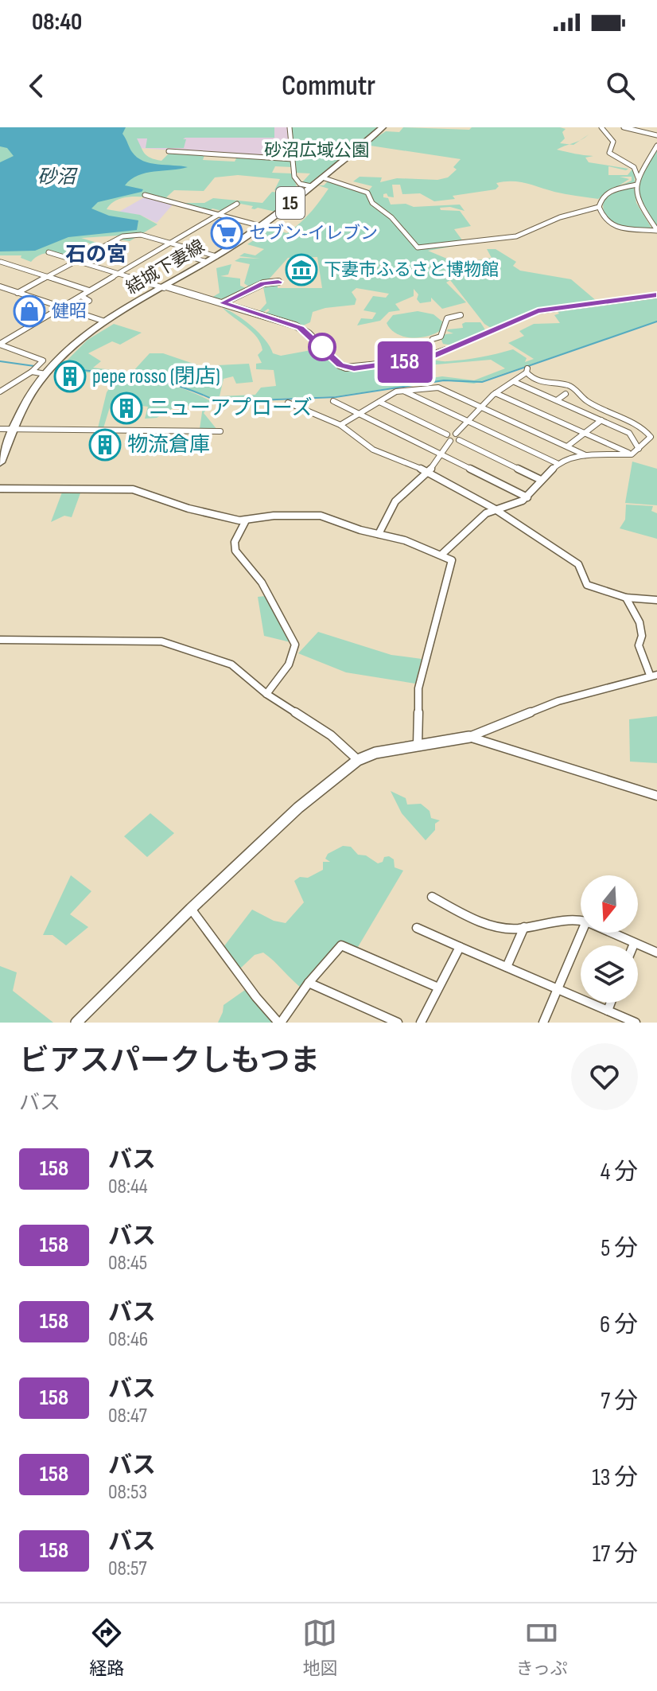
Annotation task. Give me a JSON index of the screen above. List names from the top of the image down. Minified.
{"streets":{"main road":["15","結城下妻線"]},"districts":["石の宮"],"water":["砂沼"],"parks":["砂沼広域公園"],"places":{"supermarket":["セブン-イレブン"],"museum":["下妻市ふるさと博物館"],"shop":["健昭"],"building":["pepe rosso (閉店)","ニューアプローズ","物流倉庫"]},"lines":["bus line 158"],"north":"bottom","page":{"status":"08:40","header":"Commutr","on_map":"158","heading":["ビアスパークしもつま","バス"],"list":[{"mark":"158","name":"バス","note":"08:44","value":"4 分"},{"mark":"158","name":"バス","note":"08:45","value":"5 分"},{"mark":"158","name":"バス","note":"08:46","value":"6 分"},{"mark":"158","name":"バス","note":"08:47","value":"7 分"},{"mark":"158","name":"バス","note":"08:53","value":"13 分"},{"mark":"158","name":"バス","note":"08:57","value":"17 分"}],"tabs":["経路","地図","きっぷ"]}}
